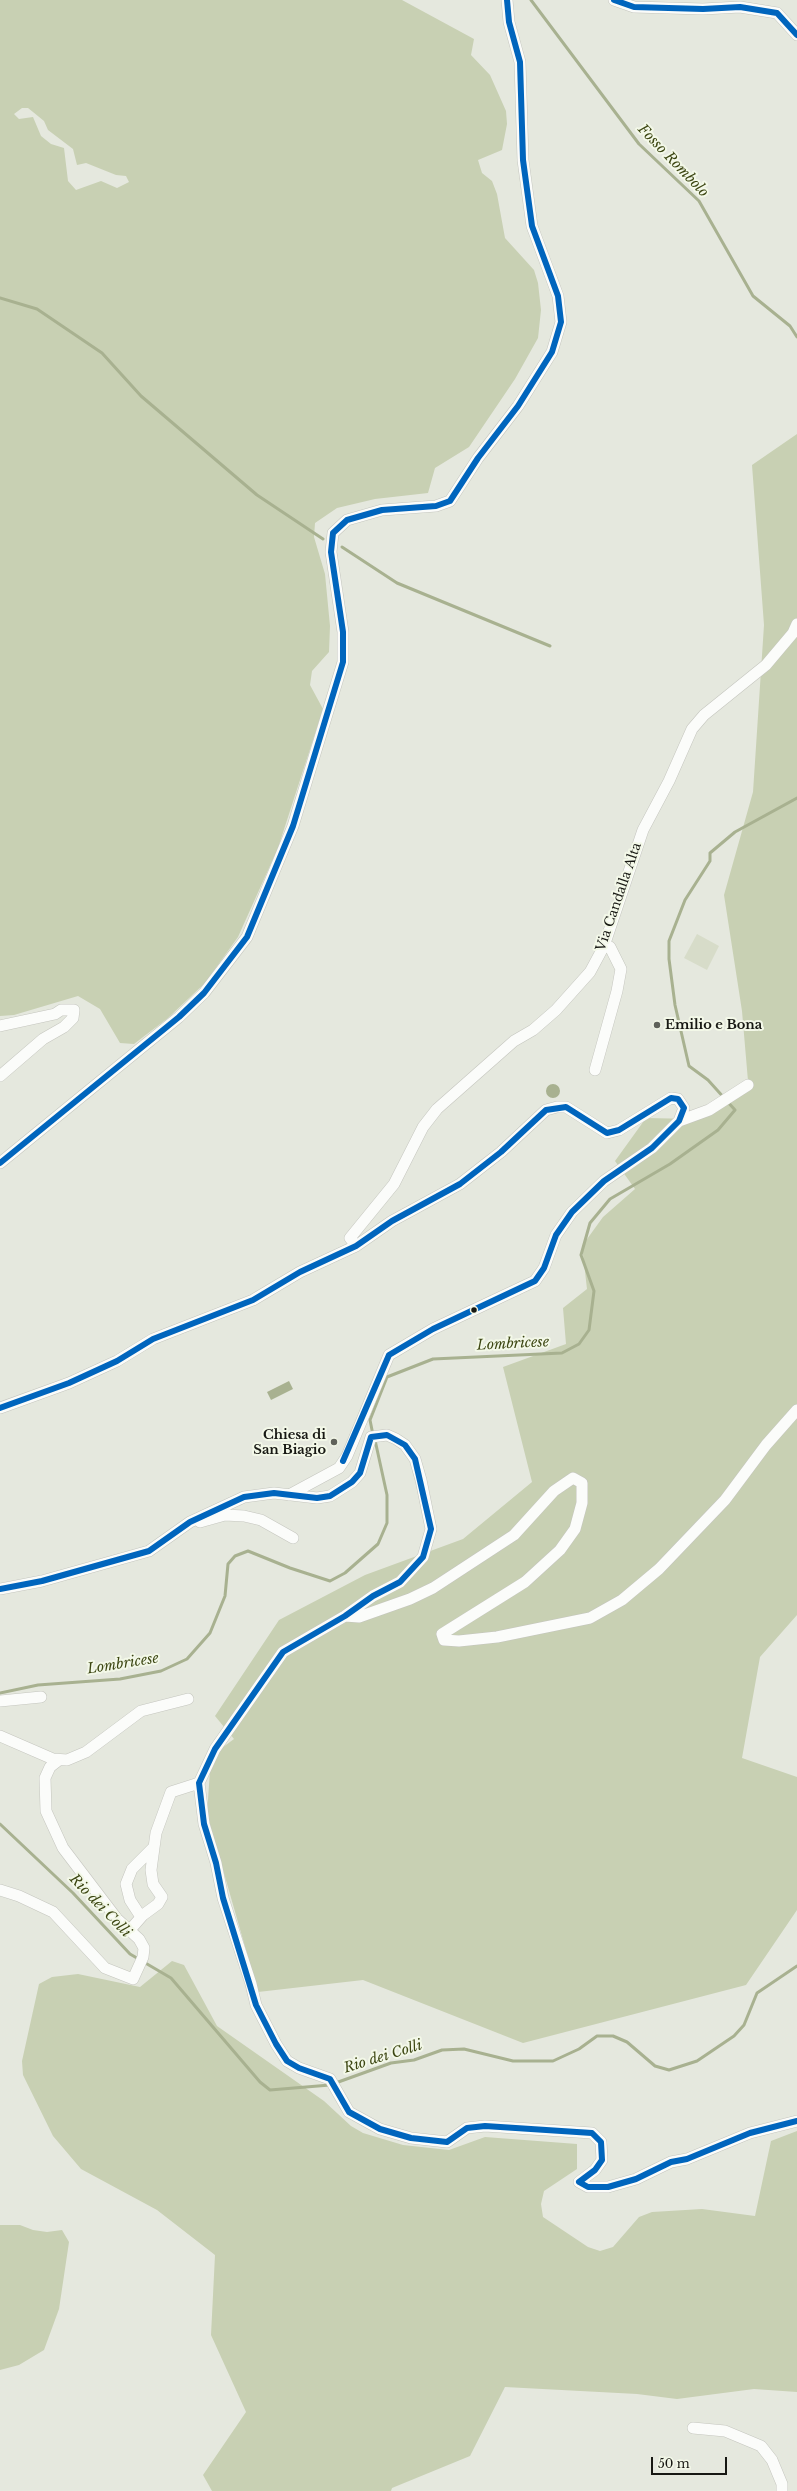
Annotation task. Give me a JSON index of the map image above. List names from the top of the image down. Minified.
{"streets":{"street":["Via Candalla Alta"]},"water":["Fosso Rombolo","Lombricese","Rio dei Colli"],"places":["Emilio e Bona","Chiesa di San Biagio"],"scale_bar":"50 m"}
